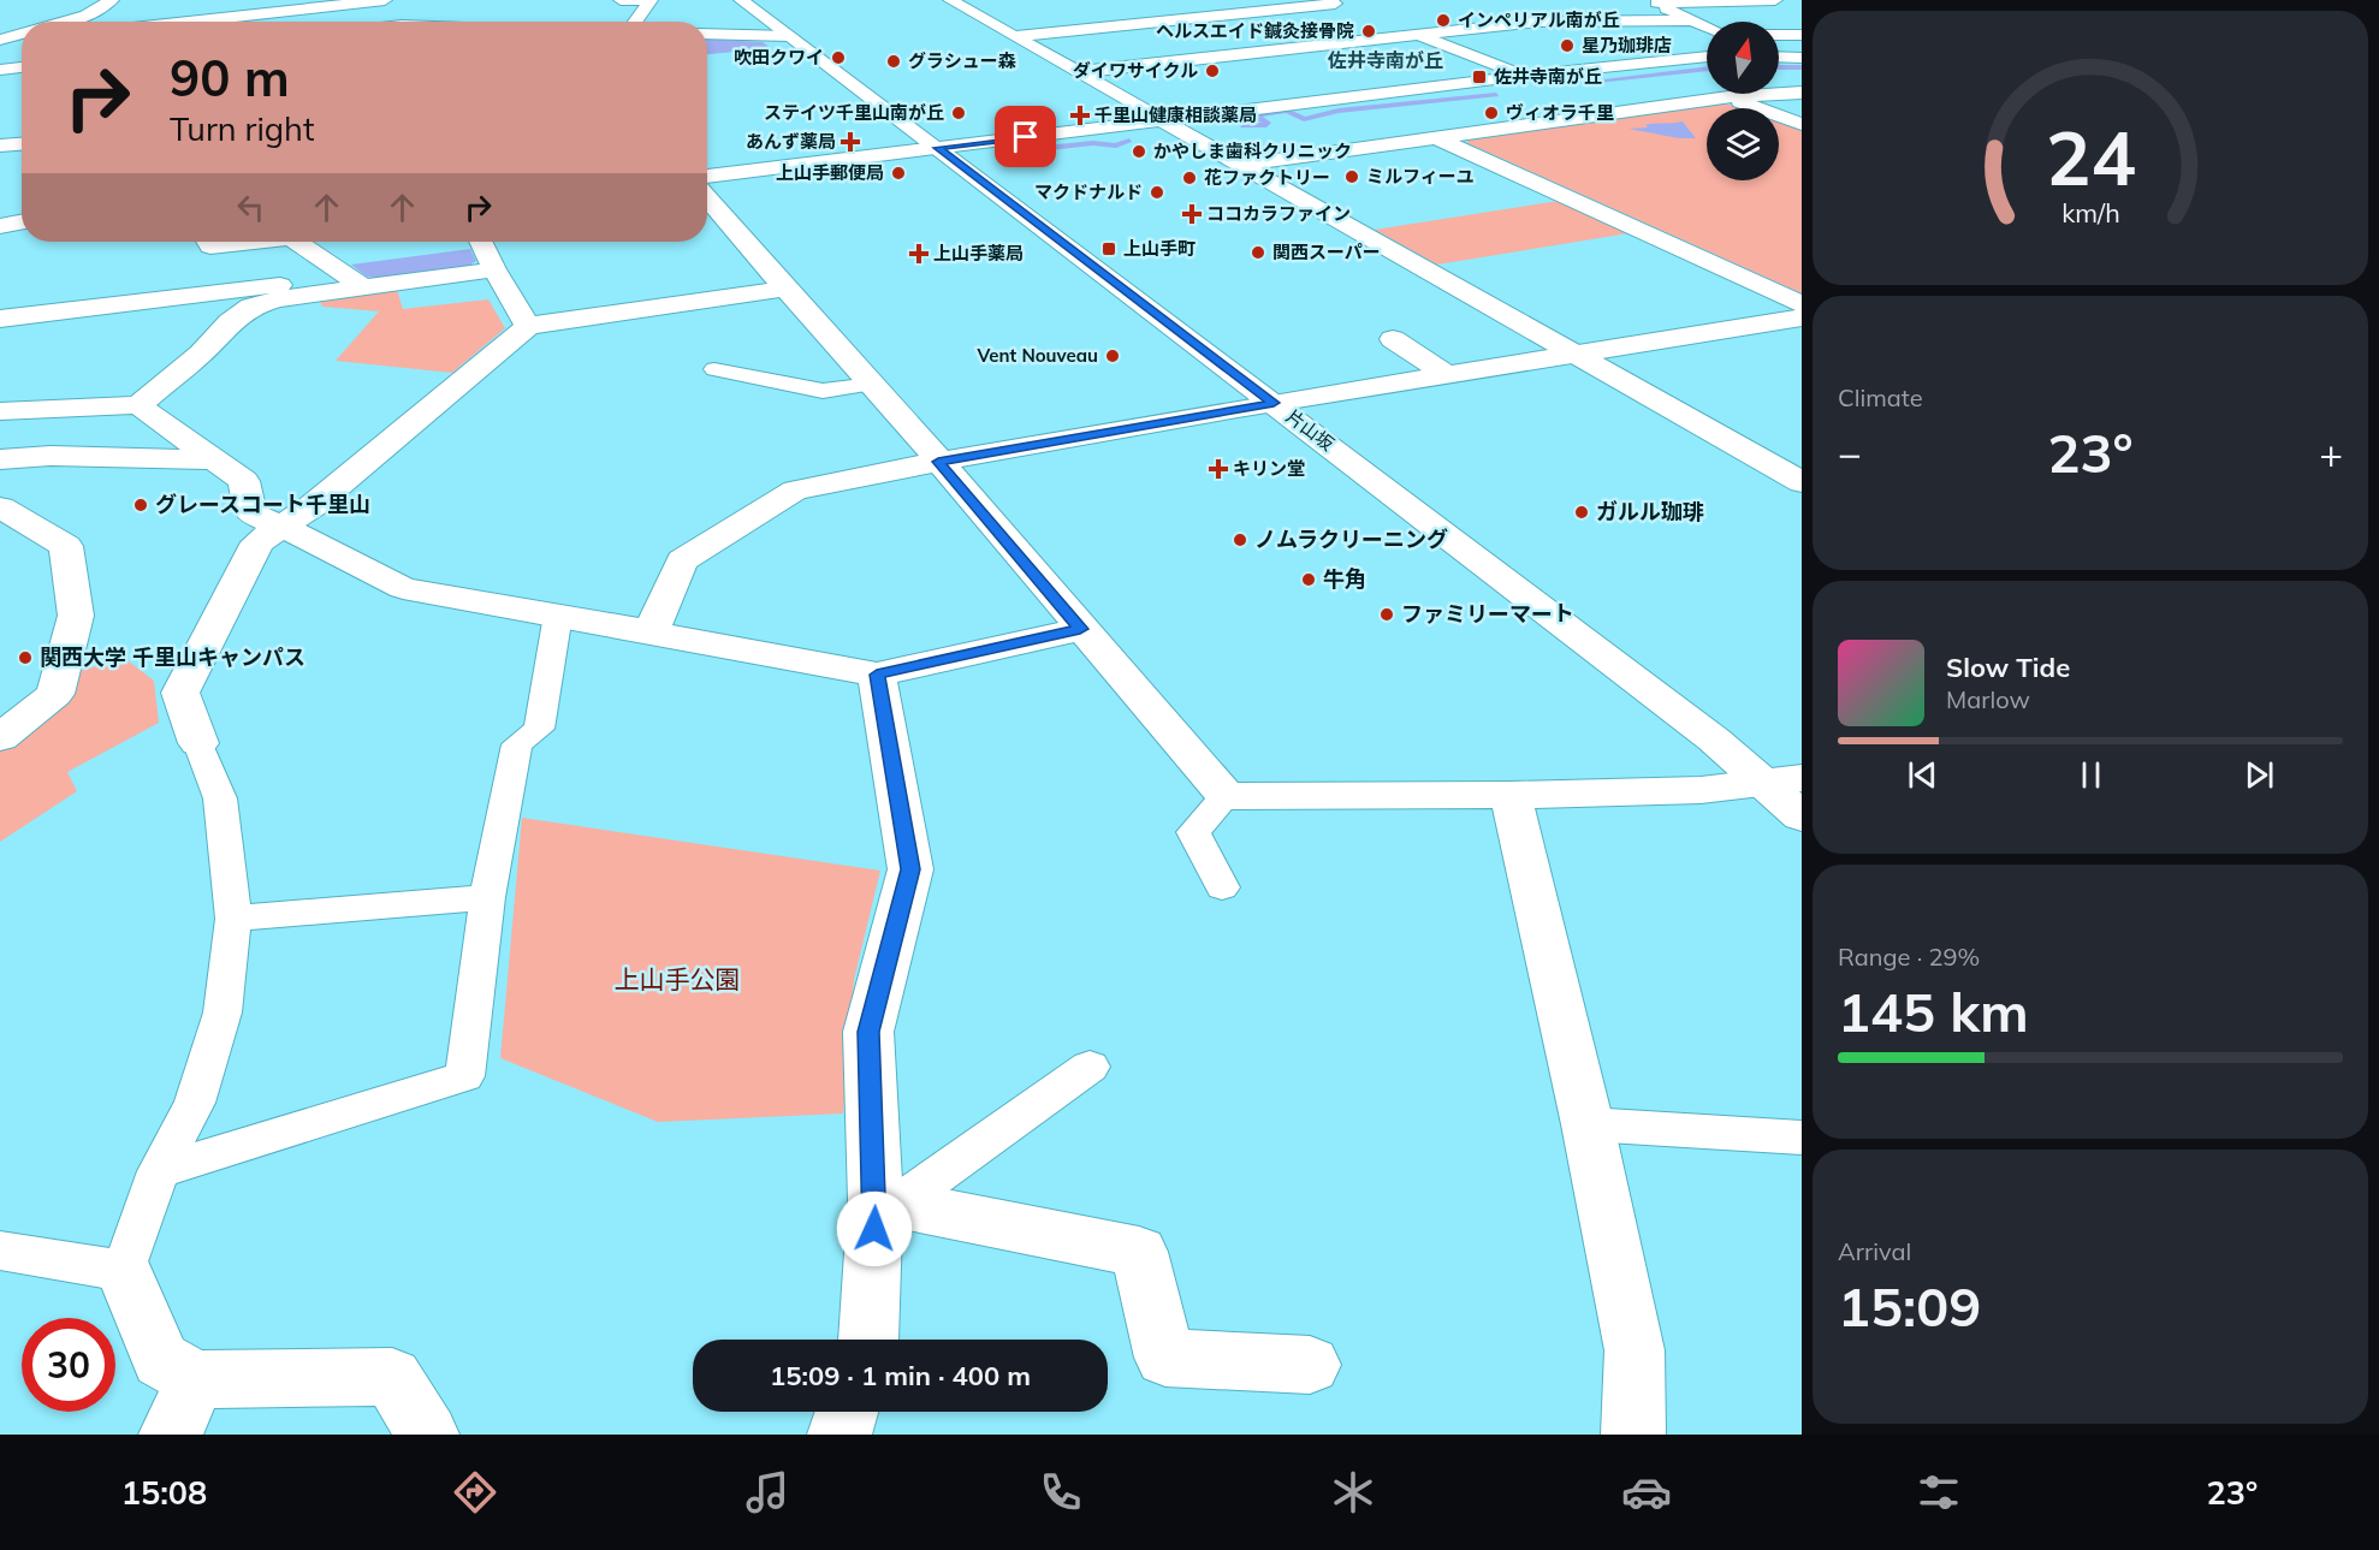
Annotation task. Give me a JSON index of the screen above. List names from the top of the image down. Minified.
{"streets":{"street":["片山坂"]},"districts":["佐井寺南が丘"],"parks":["上山手公園"],"places":{"other":["インペリアル南が丘","ヘルスエイド鍼灸接骨院","星乃珈琲店","吹田クワイ","グラシュー森","ダイワサイクル","ステイツ千里山南が丘","ヴィオラ千里","かやしま歯科クリニック","上山手郵便局","ミルフィーユ","花ファクトリー","マクドナルド","関西スーパー","Vent Nouveau","グレースコート千里山","ガルル珈琲","ノムラクリーニング","牛角","ファミリーマート","関西大学 千里山キャンパス"],"transit":["佐井寺南が丘","上山手町"],"health":["千里山健康相談薬局","あんず薬局","ココカラファイン","上山手薬局","キリン堂"]},"north":"top","page":{"turn":["90 m","Turn right"],"tile":["Climate",["Range · 29%","145 km"],["Arrival","15:09"]],"heat":["−","23°","+"],"song":["Slow Tide","Marlow"],"limit":"30","trip":"15:09 · 1 min · 400 m","tabs":["15:08","23°"],"gauge":["24","km/h"]}}
